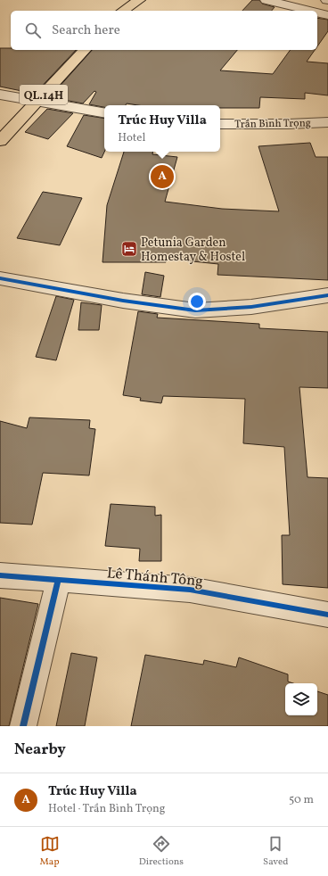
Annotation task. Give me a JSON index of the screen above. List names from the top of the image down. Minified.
{"streets":{"main road":["QL.14H"],"street":["Trần Bình Trọng","Lê Thánh Tông"]},"places":{"hotel":["Petunia Garden Homestay & Hostel"]},"page":{"search":"Search here","popup":["Trúc Huy Villa","Hotel"],"pins":"A","heading":"Nearby","list":[{"mark":"A","name":"Trúc Huy Villa","note":"Hotel · Trần Bình Trọng","value":"50 m"}],"nav":["Map","Directions","Saved"]}}
